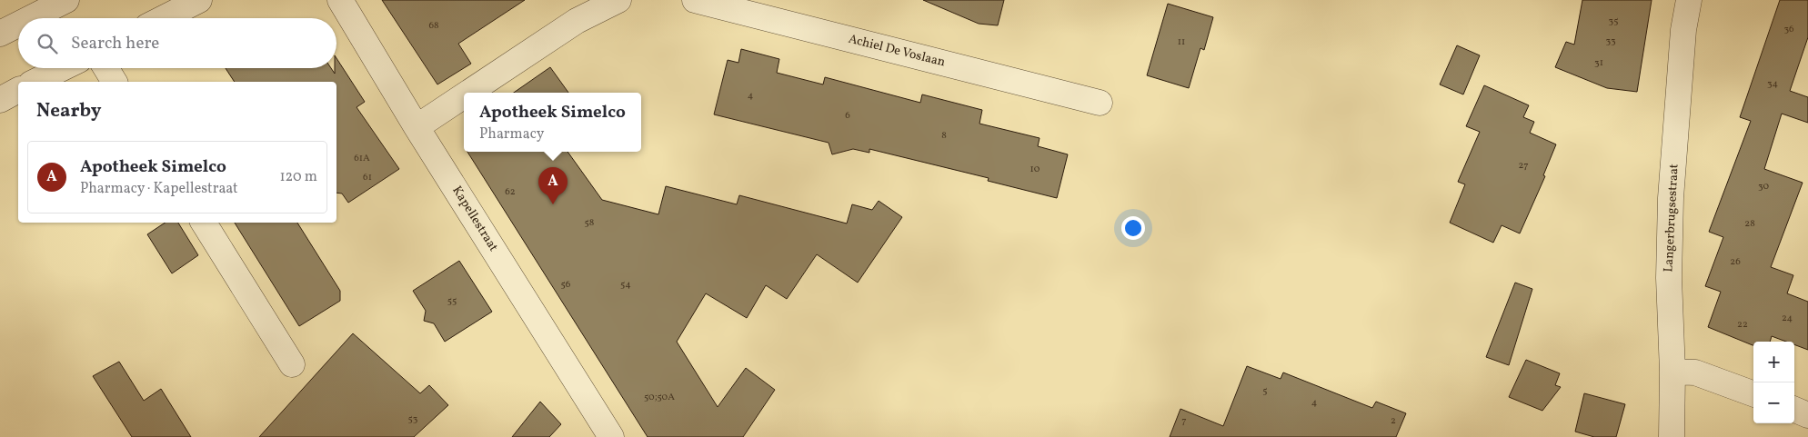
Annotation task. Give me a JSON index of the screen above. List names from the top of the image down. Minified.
{"streets":{"street":["Achiel De Voslaan","Langerbrugsestraat","Kapellestraat"]},"house_numbers":["35","68","36","33","11","31","34","4","6","8","61A","27","10","61","30","62","58","28","26","56","54","55","24","22","5","50;50A","4","53","7","2"],"page":{"search":"Search here","heading":"Nearby","popup":["Apotheek Simelco","Pharmacy"],"list":[{"mark":"A","name":"Apotheek Simelco","note":"Pharmacy · Kapellestraat","value":"120 m"}],"pins":"A","map_buttons":["+","−"]}}
